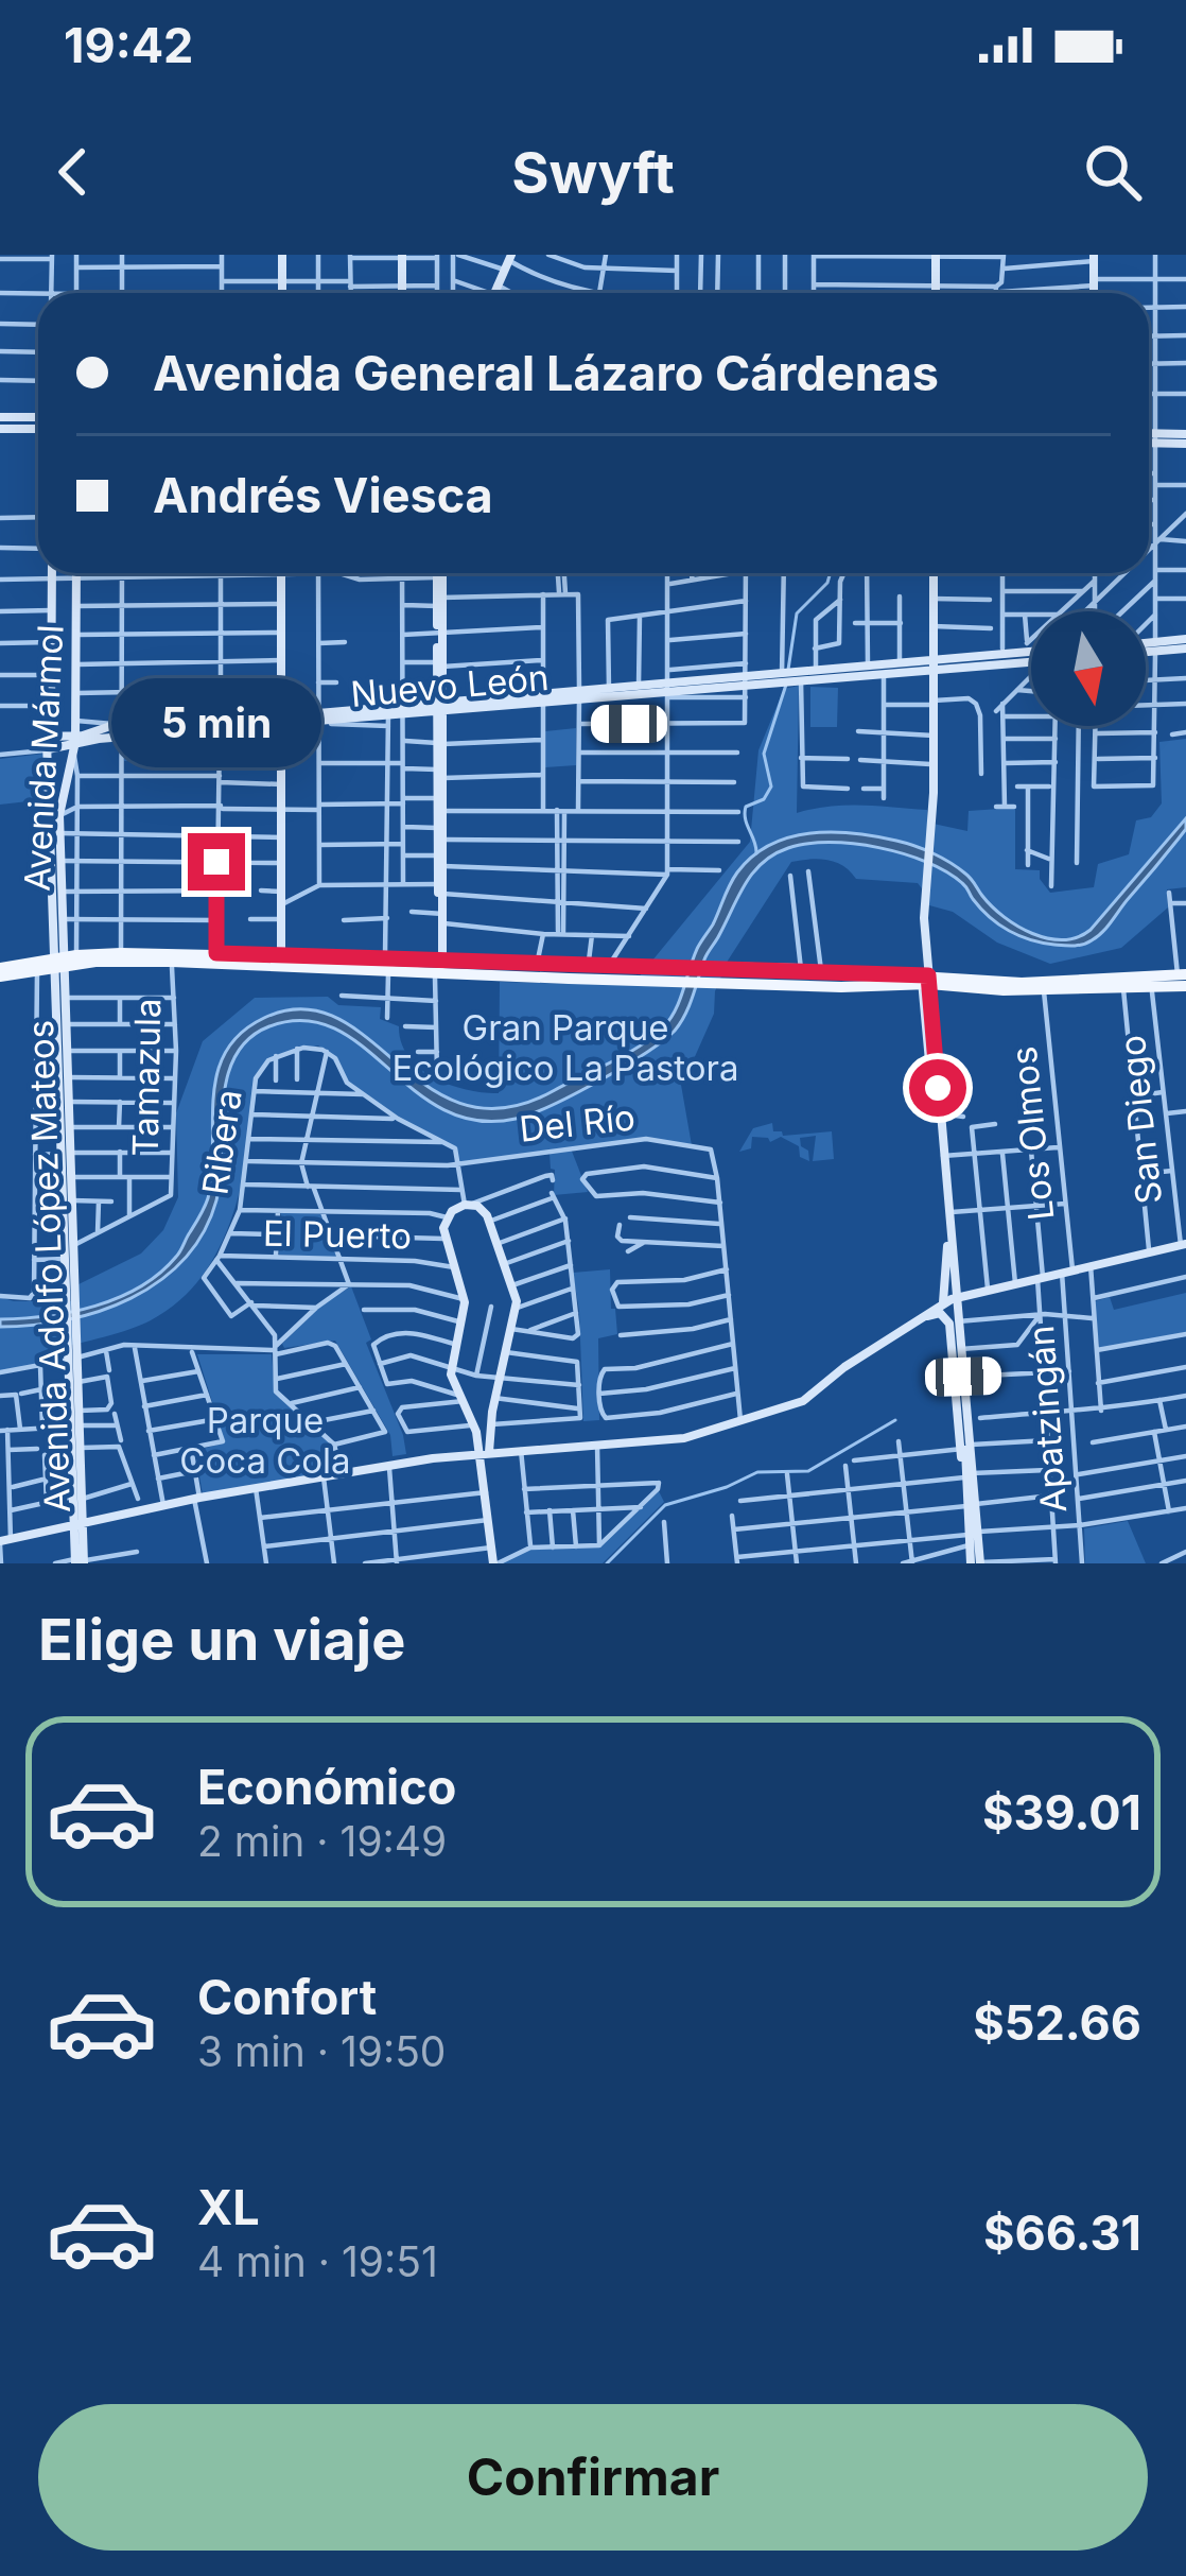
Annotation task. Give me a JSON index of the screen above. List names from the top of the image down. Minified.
{"streets":{"street":["Nuevo León","Avenida Mármol","Tamazula","San Diego","Del Río","Los Olmos","Ribera","El Puerto","Avenida Adolfo López Mateos","Apatzingán"]},"crossings":[["Nuevo León","Avenida Mármol"],["Nuevo León","Avenida Adolfo López Mateos"],["Avenida Mármol","Avenida Adolfo López Mateos"],["Del Río","Ribera"],["Los Olmos","Apatzingán"],["Ribera","El Puerto"]],"parks":["Gran Parque Ecológico La Pastora","Parque Coca Cola"],"north":"bottom","page":{"status":"19:42","header":"Swyft","banner":["Avenida General Lázaro Cárdenas","Andrés Viesca"],"bubble":"5 min","heading":"Elige un viaje","list":[{"name":"Económico","note":"2 min · 19:49","value":"$39.01"},{"name":"Confort","note":"3 min · 19:50","value":"$52.66"},{"name":"XL","note":"4 min · 19:51","value":"$66.31"}],"buttons":"Confirmar"}}
